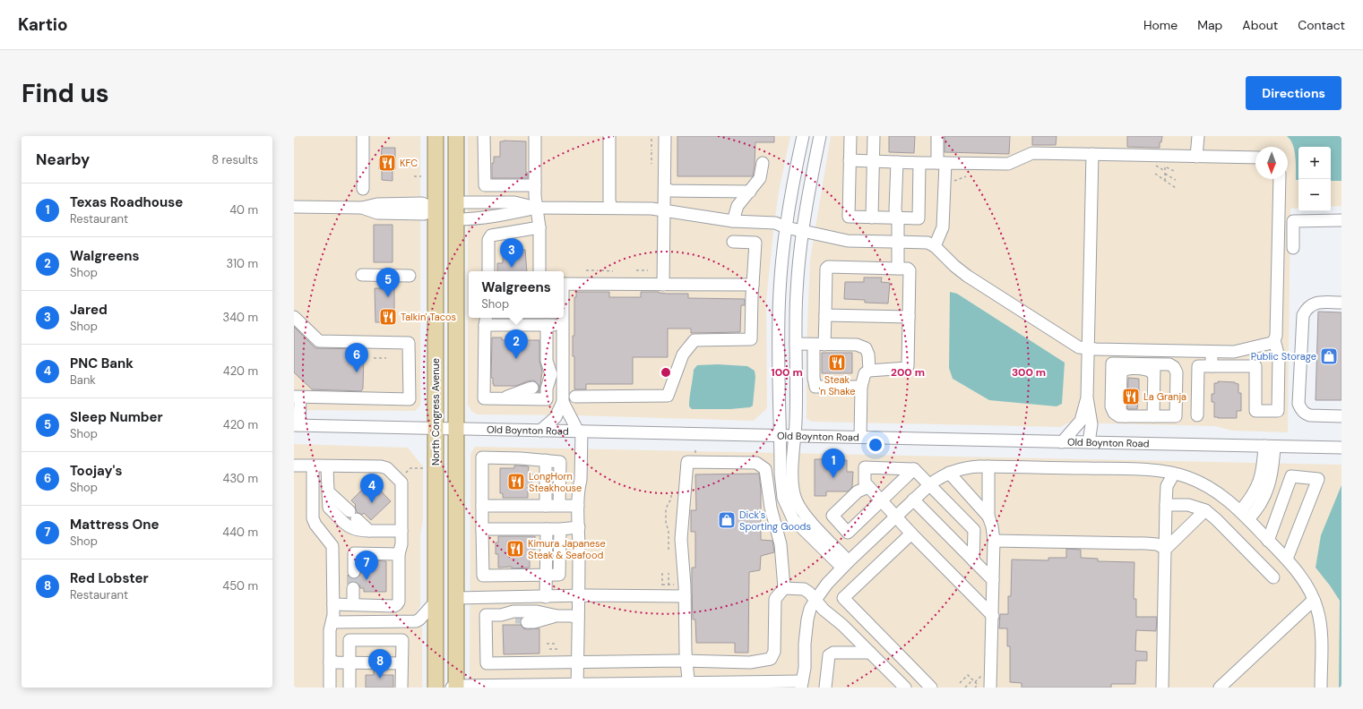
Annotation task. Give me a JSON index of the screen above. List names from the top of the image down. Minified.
{"streets":{"main road":["North Congress Avenue"],"street":["Old Boynton Road"]},"crossings":[["North Congress Avenue","Old Boynton Road"]],"places":{"restaurant":["KFC","Talkin' Tacos","Steak 'n Shake","La Granja","LongHorn Steakhouse","Kimura Japanese Steak & Seafood"],"shop":["Public Storage","Dick's Sporting Goods"]},"north":"bottom","page":{"header":"Kartio","nav":["Home","Map","About","Contact"],"buttons":"Directions","title":"Find us","heading":["Nearby","8 results"],"map_buttons":["+","−"],"list":[{"mark":"1","name":"Texas Roadhouse","note":"Restaurant","value":"40 m"},{"mark":"2","name":"Walgreens","note":"Shop","value":"310 m"},{"mark":"3","name":"Jared","note":"Shop","value":"340 m"},{"mark":"4","name":"PNC Bank","note":"Bank","value":"420 m"},{"mark":"5","name":"Sleep Number","note":"Shop","value":"420 m"},{"mark":"6","name":"Toojay's","note":"Shop","value":"430 m"},{"mark":"7","name":"Mattress One","note":"Shop","value":"440 m"},{"mark":"8","name":"Red Lobster","note":"Restaurant","value":"450 m"}],"pins":["3","5","2","6","1","4","7","8"],"popup":["Walgreens","Shop"]},"rings":["100 m","200 m","300 m"]}
